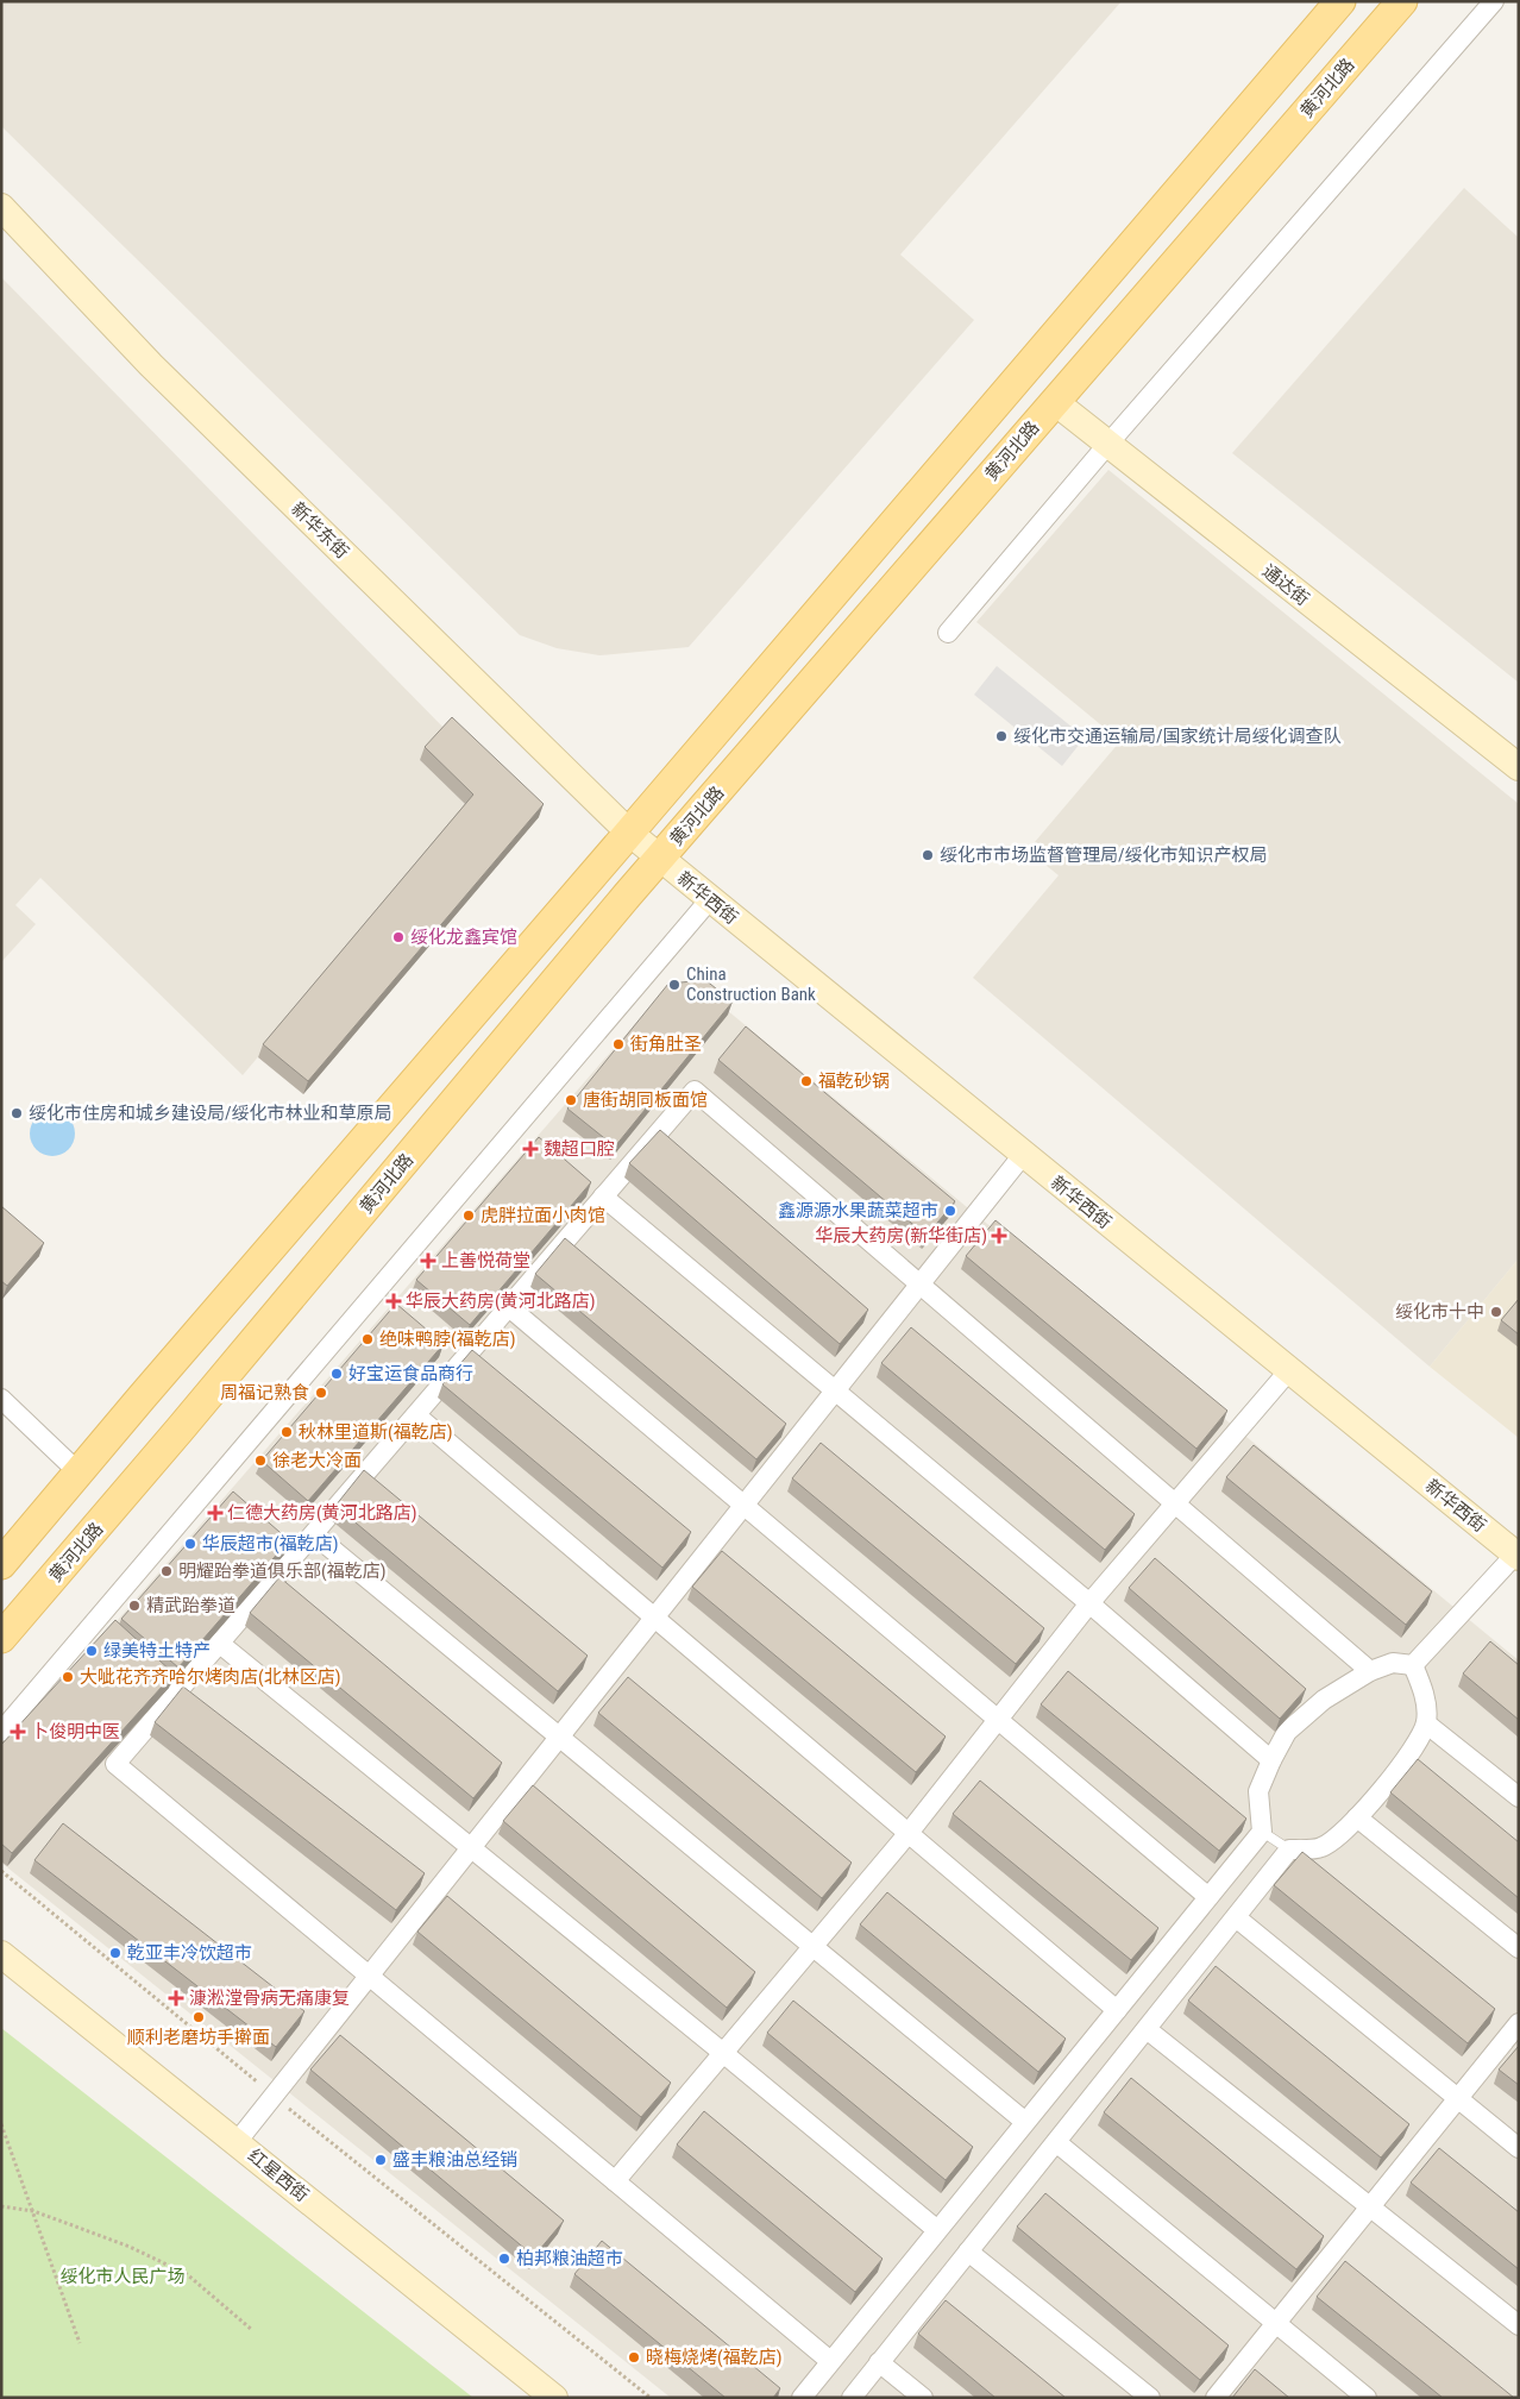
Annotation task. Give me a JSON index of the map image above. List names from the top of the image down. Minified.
{"streets":{"main road":["黄河北路","新华东街","通达街","新华西街","红星西街"]},"crossings":[["黄河北路","新华东街"],["黄河北路","通达街"],["黄河北路","新华西街"],["新华东街","新华西街"]],"parks":["绥化市人民广场"],"places":{"other":["绥化市交通运输局/国家统计局绥化调查队","绥化市市场监督管理局/绥化市知识产权局","绥化龙鑫宾馆","China Construction Bank","街角肚圣","福乾砂锅","唐街胡同板面馆","绥化市住房和城乡建设局/绥化市林业和草原局","鑫源源水果蔬菜超市","虎胖拉面小肉馆","绥化市十中","绝味鸭脖(福乾店)","好宝运食品商行","周福记熟食","秋林里道斯(福乾店)","徐老大冷面","华辰超市(福乾店)","明耀跆拳道俱乐部(福乾店)","精武跆拳道","绿美特土特产","大呲花齐齐哈尔烤肉店(北林区店)","乾亚丰冷饮超市","顺利老磨坊手擀面","盛丰粮油总经销","柏邦粮油超市","晓梅烧烤(福乾店)"],"health":["魏超口腔","华辰大药房(新华街店)","上善悦荷堂","华辰大药房(黄河北路店)","仁德大药房(黄河北路店)","卜俊明中医","漮淞漟骨病无痛康复"]}}
